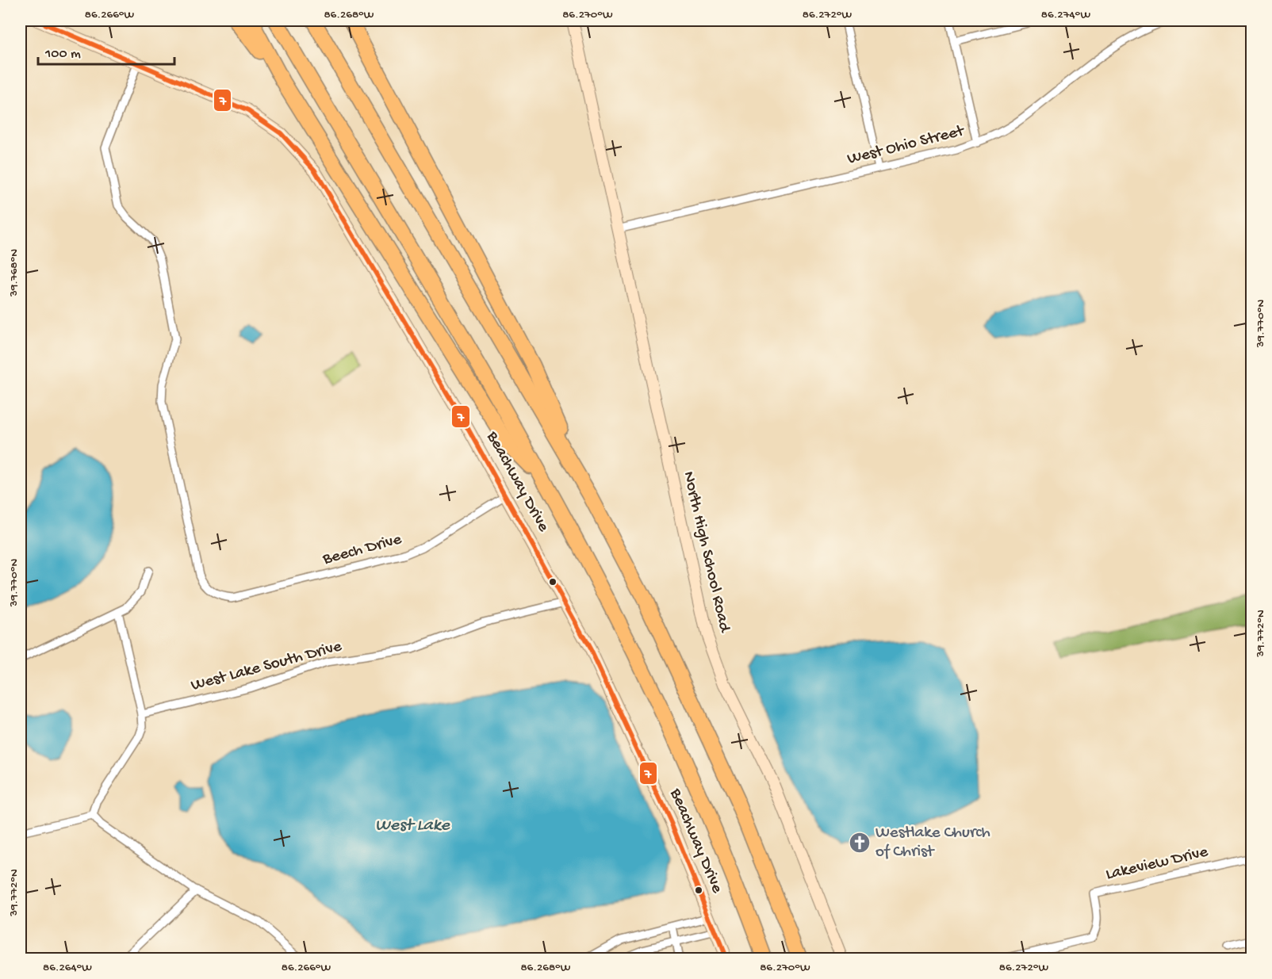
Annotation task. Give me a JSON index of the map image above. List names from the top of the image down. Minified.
{"streets":{"street":["West Ohio Street","Beachway Drive","Beech Drive","North High School Road","West Lake South Drive","Lakeview Drive"]},"crossings":[["West Ohio Street","North High School Road"],["Beachway Drive","Beech Drive"],["Beachway Drive","West Lake South Drive"]],"water":["West Lake"],"places":{"church":["Westlake Church of Christ"]},"lines":["transit line 7"],"scale_bar":"100 m","coordinates":["86.266°W","86.268°W","86.270°W","86.272°W","86.274°W","39.768°N","39.770°N","39.772°N","86.264°W"]}
